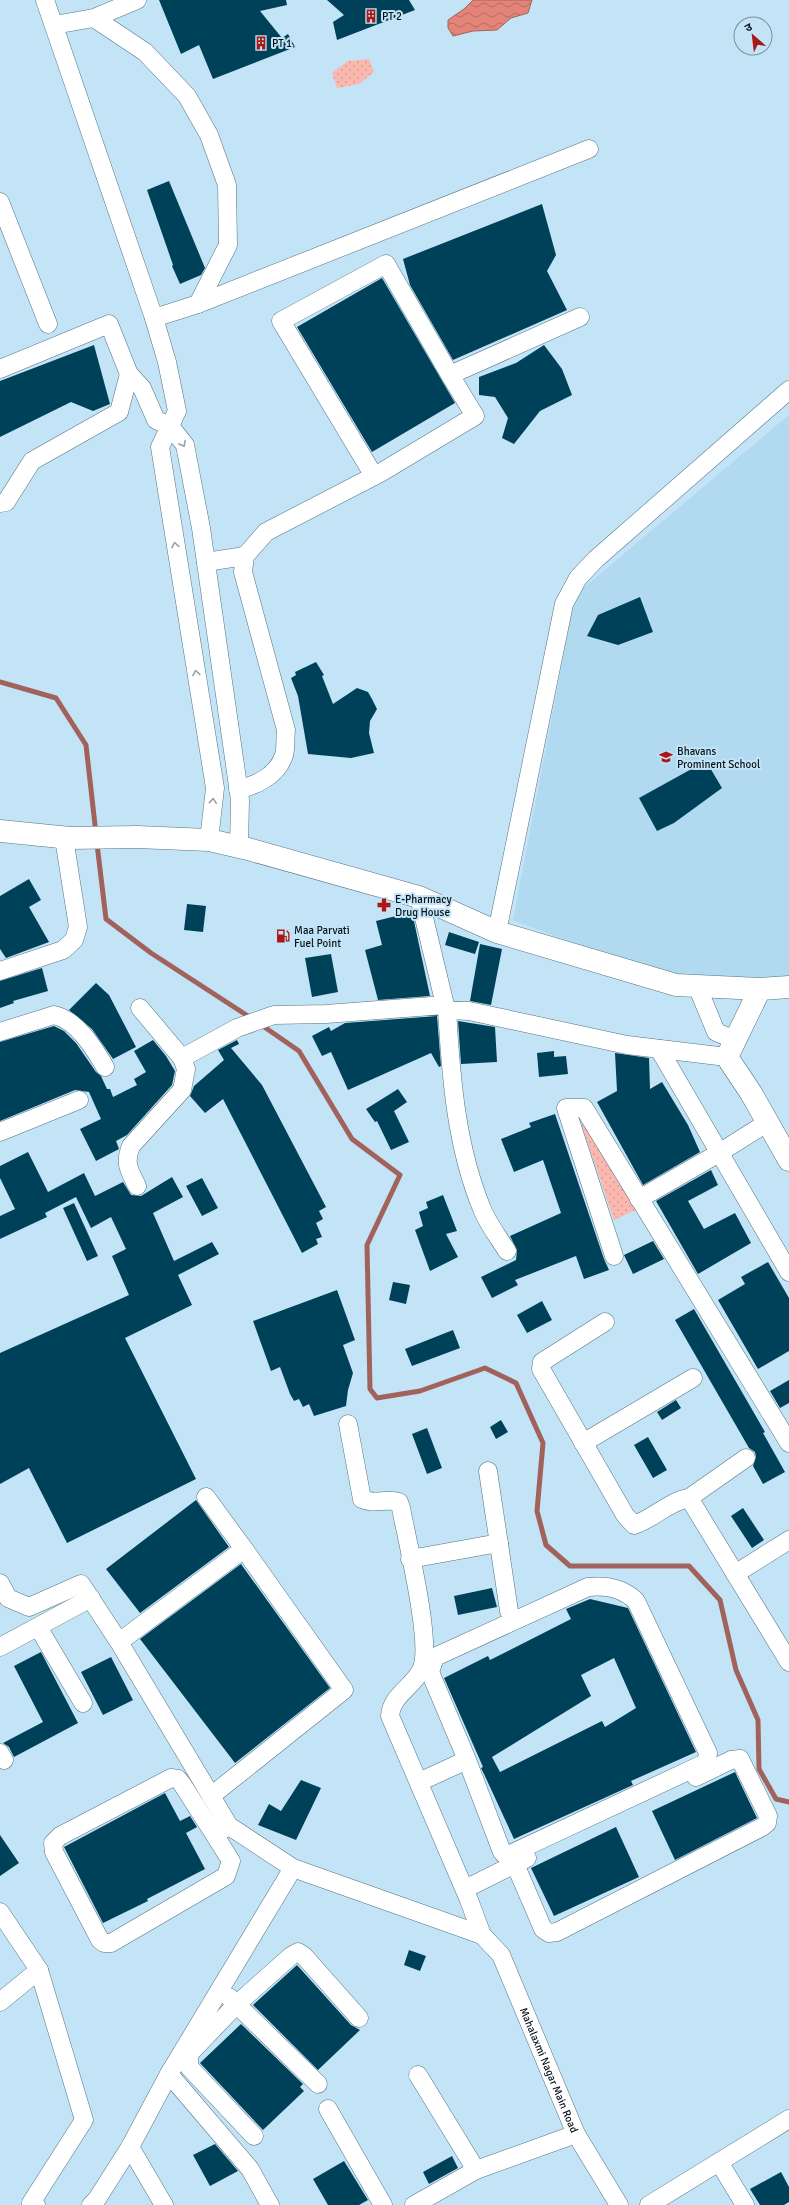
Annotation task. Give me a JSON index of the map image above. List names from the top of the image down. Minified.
{"streets":{"street":["Mahalaxmi Nagar Main Road"]},"places":{"building":["PT 2","PT 1"],"school or university":["Bhavans Prominent School"],"pharmacy":["E-Pharmacy Drug House"],"fuel station":["Maa Parvati Fuel Point"]},"north":"top left"}
